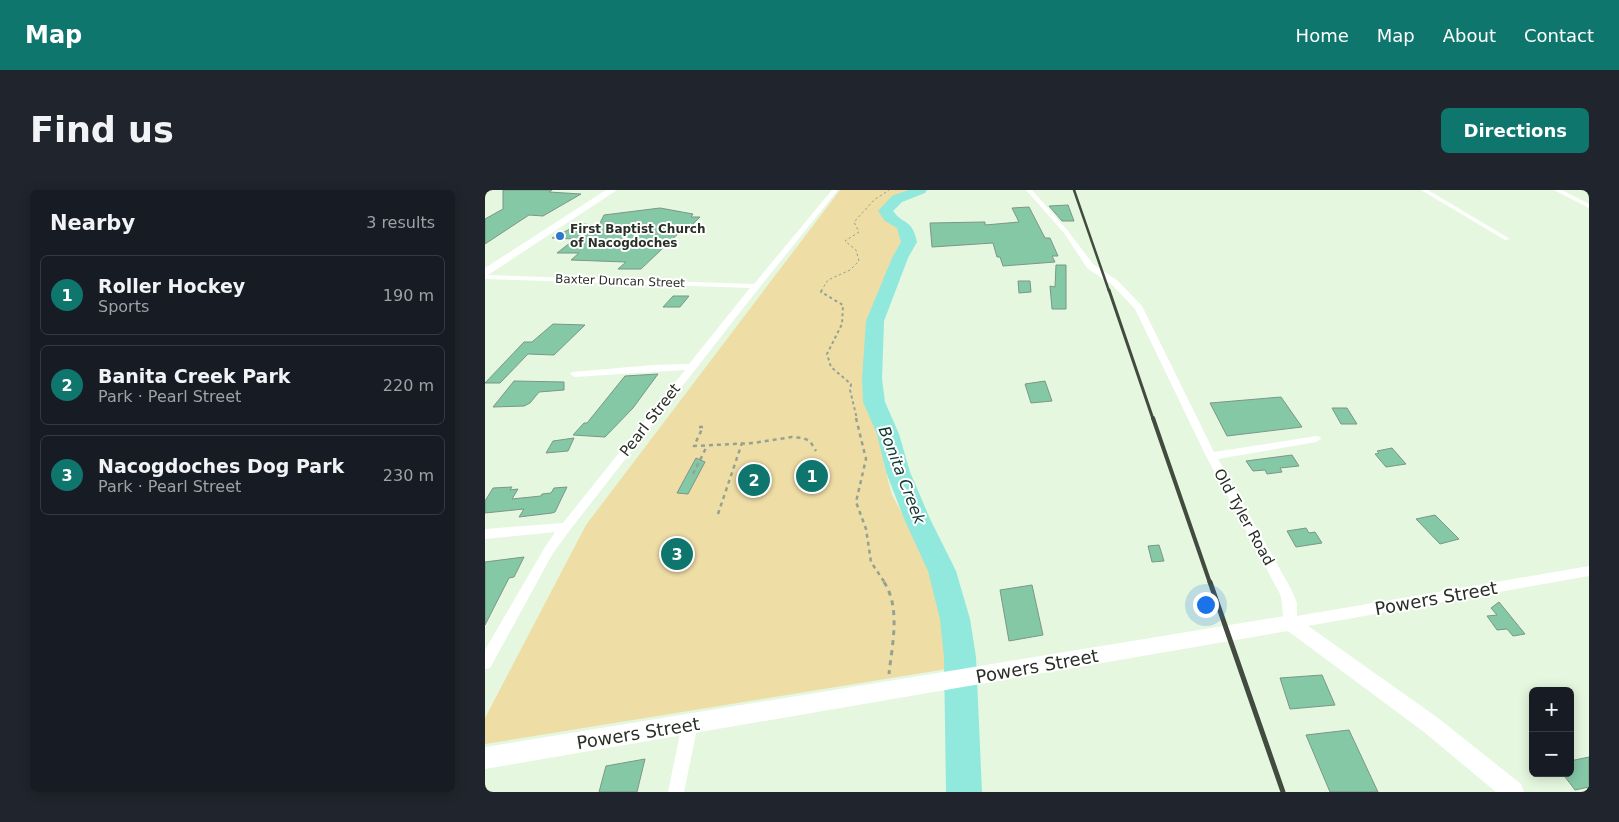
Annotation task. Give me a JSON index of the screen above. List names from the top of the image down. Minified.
{"streets":{"street":["Baxter Duncan Street","Pearl Street","Old Tyler Road","Powers Street"]},"crossings":[["Baxter Duncan Street","Pearl Street"],["Old Tyler Road","Powers Street"]],"water":["Bonita Creek"],"places":["First Baptist Church of Nacogdoches"],"page":{"header":"Map","nav":["Home","Map","About","Contact"],"buttons":"Directions","title":"Find us","heading":["Nearby","3 results"],"list":[{"mark":"1","name":"Roller Hockey","note":"Sports","value":"190 m"},{"mark":"2","name":"Banita Creek Park","note":"Park · Pearl Street","value":"220 m"},{"mark":"3","name":"Nacogdoches Dog Park","note":"Park · Pearl Street","value":"230 m"}],"pins":["1","2","3"],"map_buttons":["+","−"]}}
